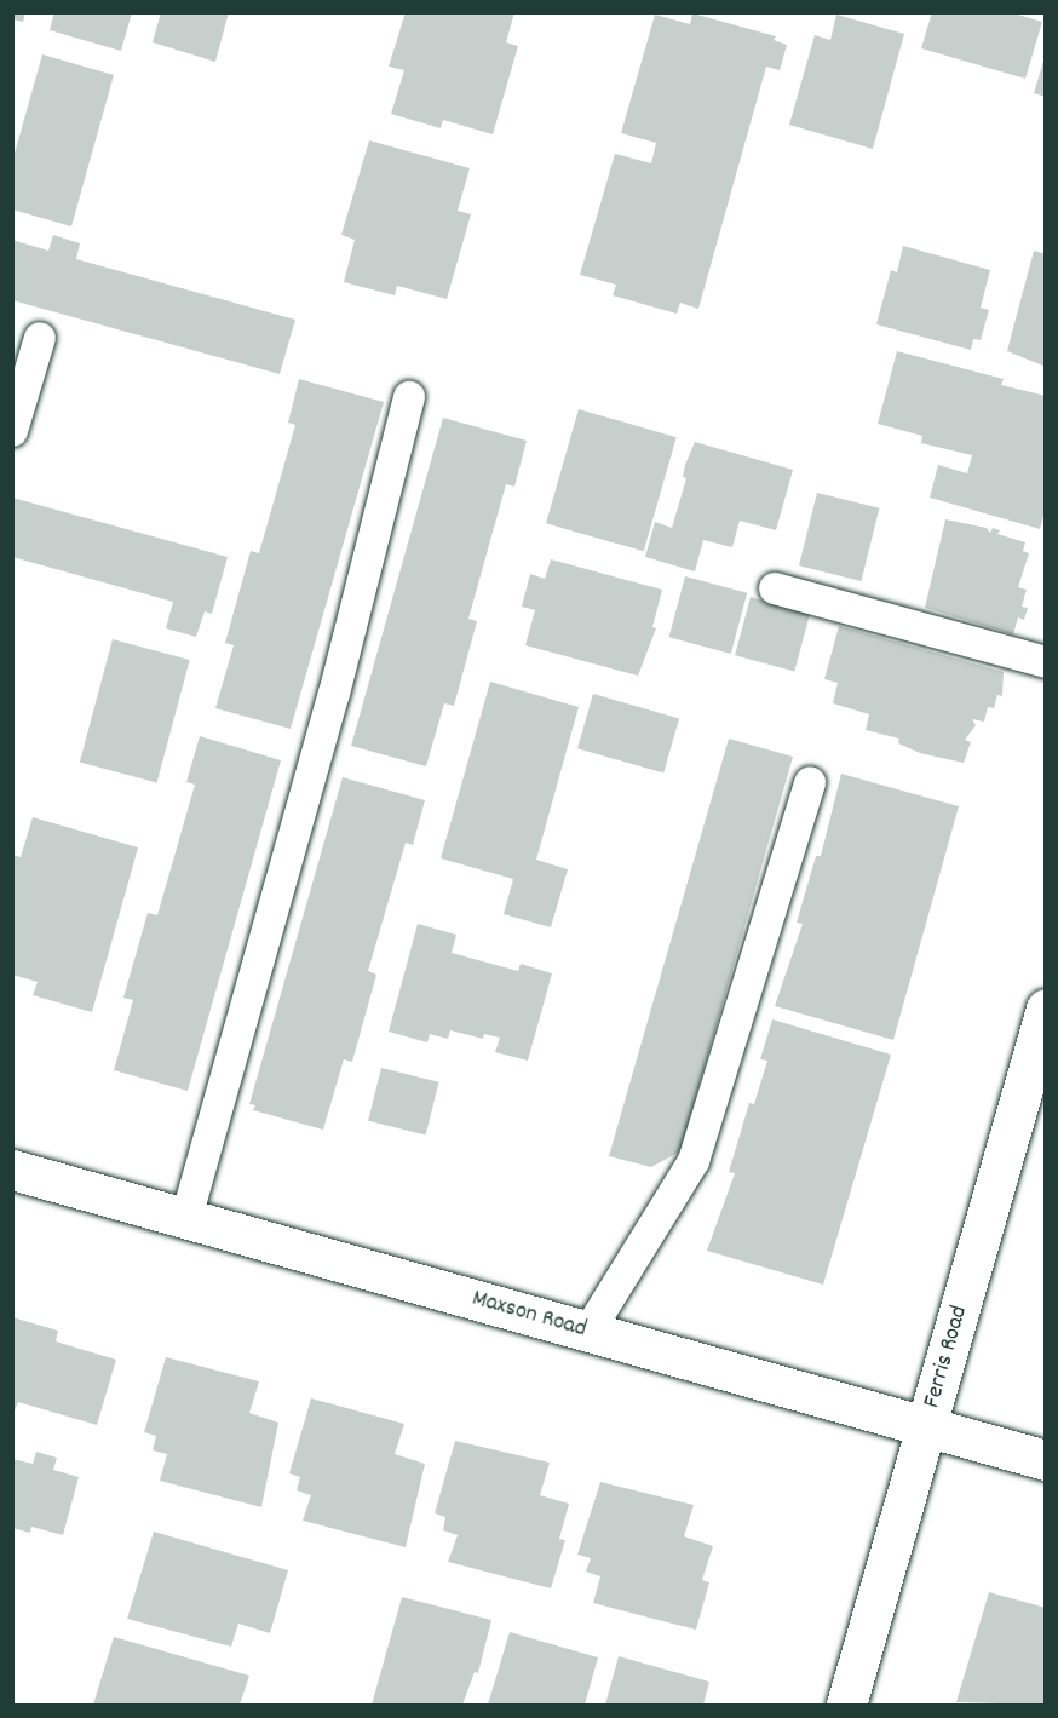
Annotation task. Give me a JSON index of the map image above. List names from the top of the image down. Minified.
{"streets":{"street":["Maxson Road","Ferris Road"]},"crossings":[["Maxson Road","Ferris Road"]]}
